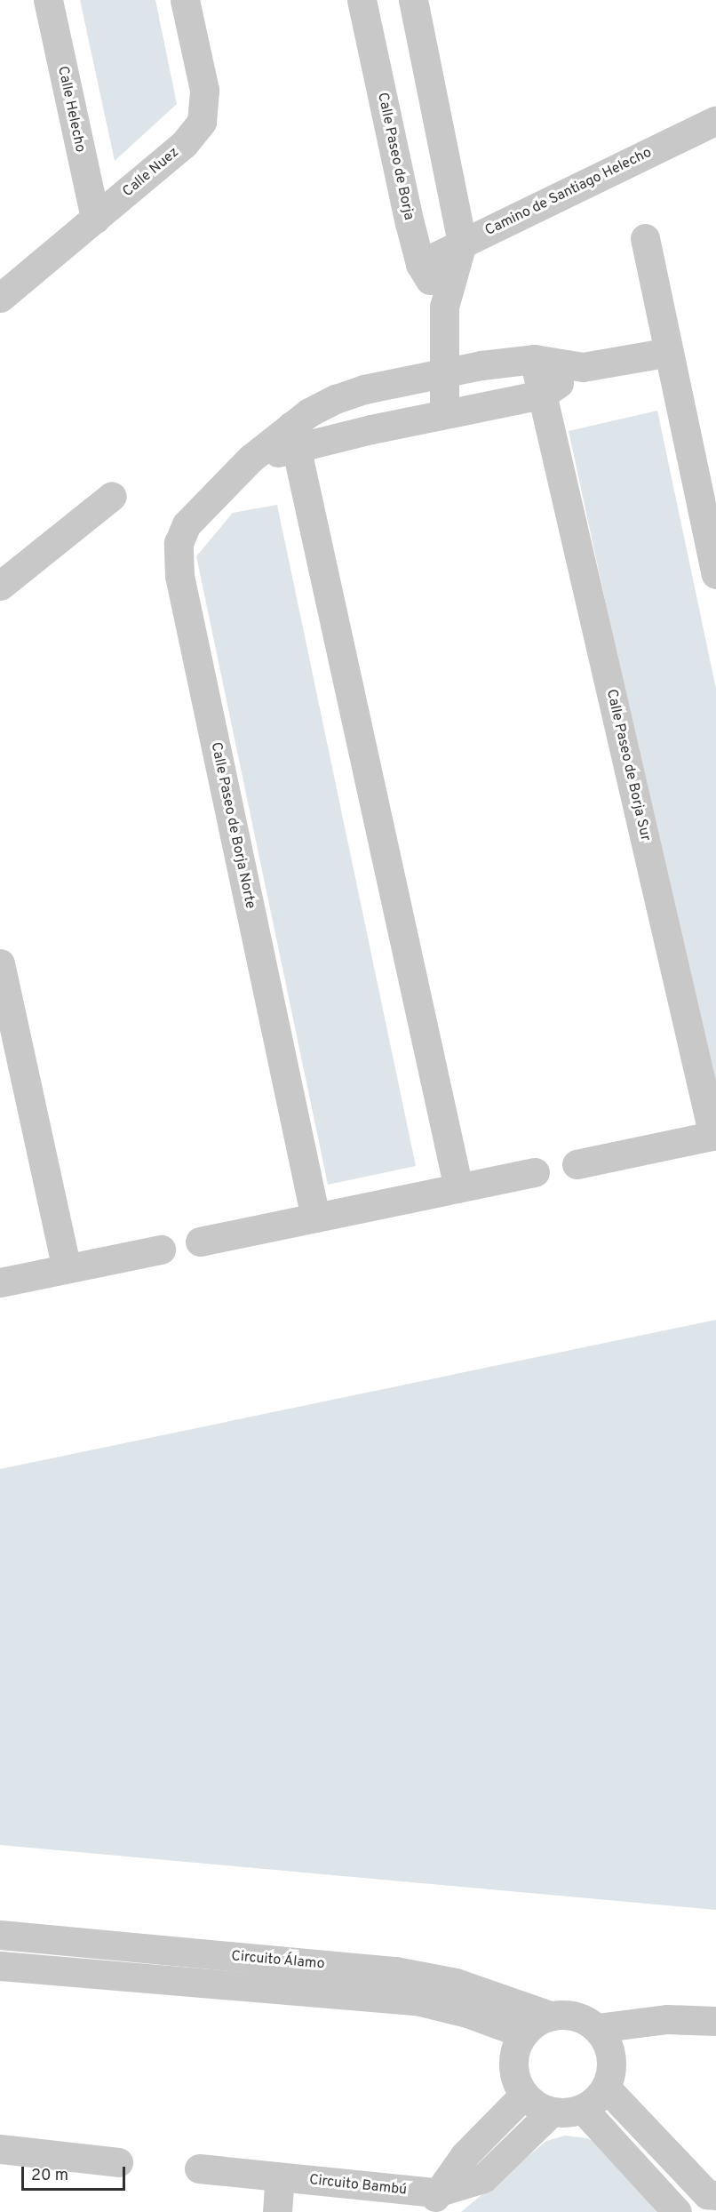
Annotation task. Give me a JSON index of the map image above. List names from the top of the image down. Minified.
{"streets":{"street":["Calle Helecho","Calle Paseo de Borja","Calle Nuez","Camino de Santiago Helecho","Calle Paseo de Borja Sur","Calle Paseo de Borja Norte","Circuito Álamo","Circuito Bambú"]},"crossings":[["Calle Helecho","Calle Nuez"],["Calle Paseo de Borja","Camino de Santiago Helecho"],["Circuito Álamo","Circuito Bambú"]],"scale_bar":"20 m"}
